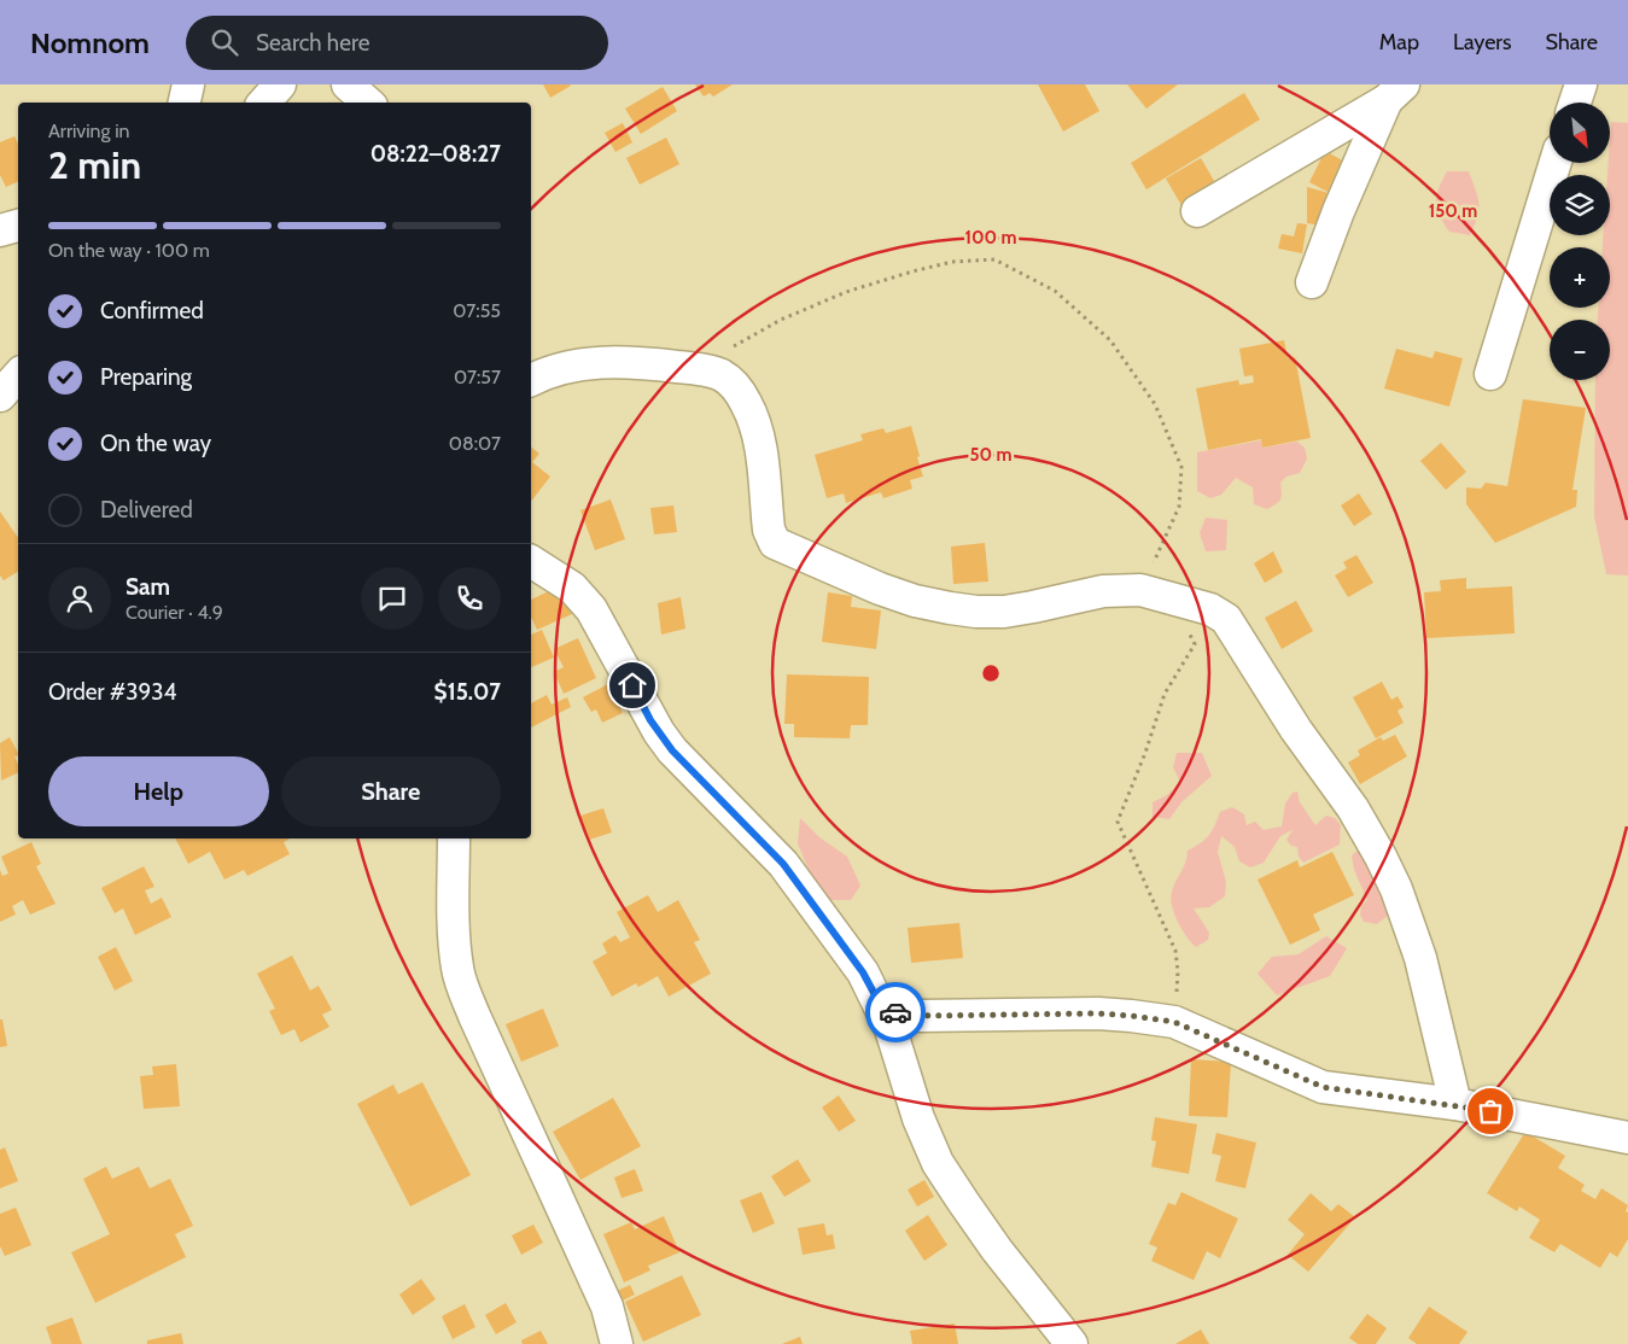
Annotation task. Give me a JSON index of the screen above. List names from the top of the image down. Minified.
{"north":"bottom right","page":{"header":"Nomnom","search":"Search here","nav":["Map","Layers","Share"],"map_buttons":["+","−"],"heading":["2 min","Arriving in","08:22–08:27"],"panel":["Sam","Courier · 4.9","Order #3934","$15.07"],"bar":"On the way · 100 m","list":[["Confirmed","07:55"],["Preparing","07:57"],["On the way","08:07"],"Delivered"],"buttons":["Help","Share"]},"rings":["150 m","100 m","50 m"]}
